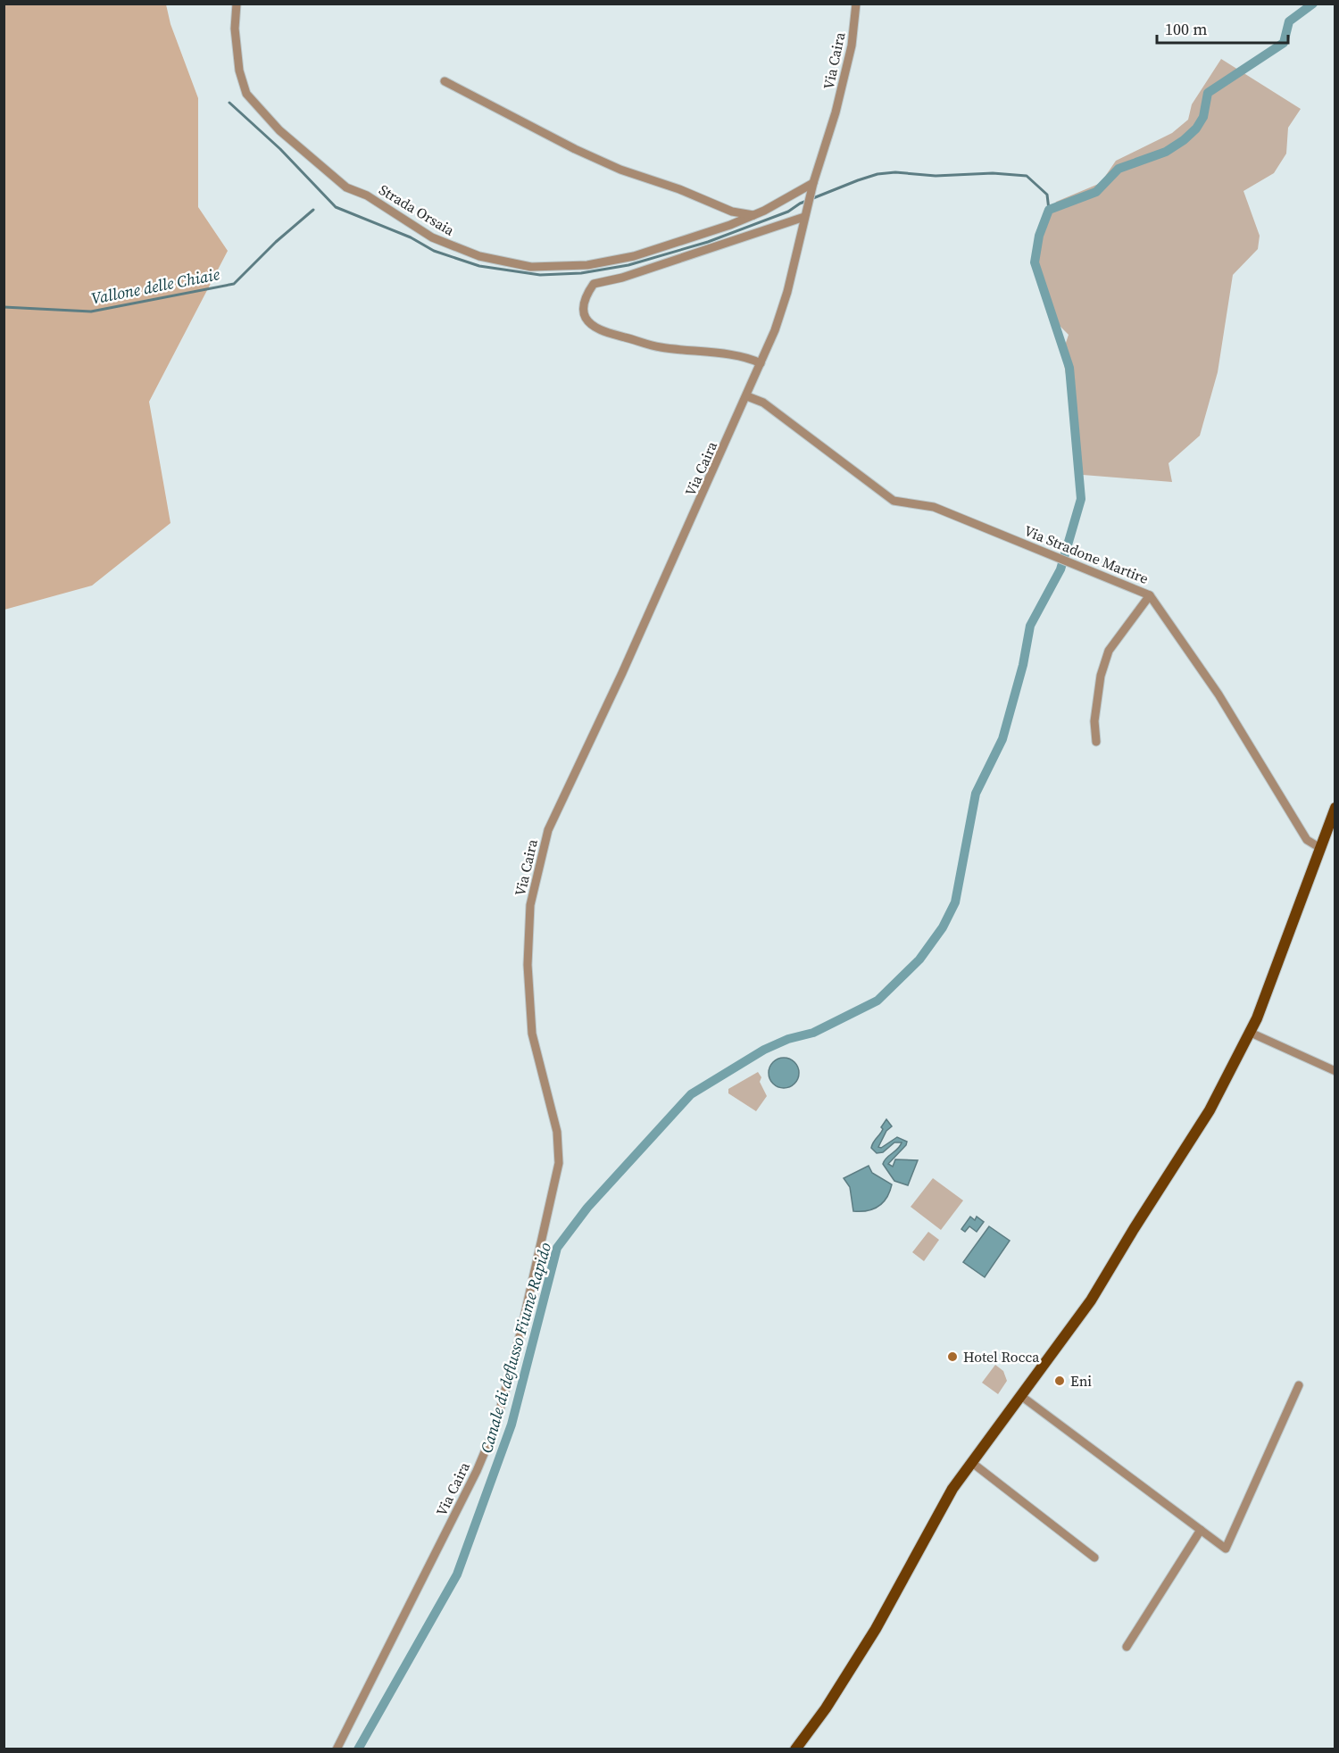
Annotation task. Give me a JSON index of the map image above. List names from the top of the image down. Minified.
{"streets":{"street":["Via Caira","Strada Orsaia","Via Stradone Martire"]},"crossings":[["Via Caira","Strada Orsaia"],["Via Caira","Via Stradone Martire"]],"water":["Vallone delle Chiaie","Canale di deflusso Fiume Rapido"],"places":["Hotel Rocca","Eni"],"scale_bar":"100 m"}
